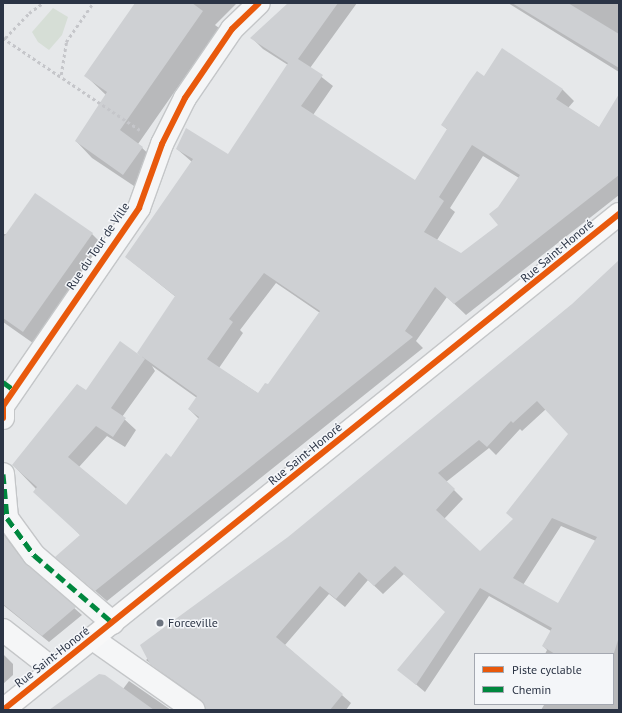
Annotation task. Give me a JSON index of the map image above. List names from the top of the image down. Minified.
{"streets":{"street":["Rue du Tour de Ville","Rue Saint-Honoré"]},"places":["Forceville"],"legend":["Piste cyclable","Chemin"]}
